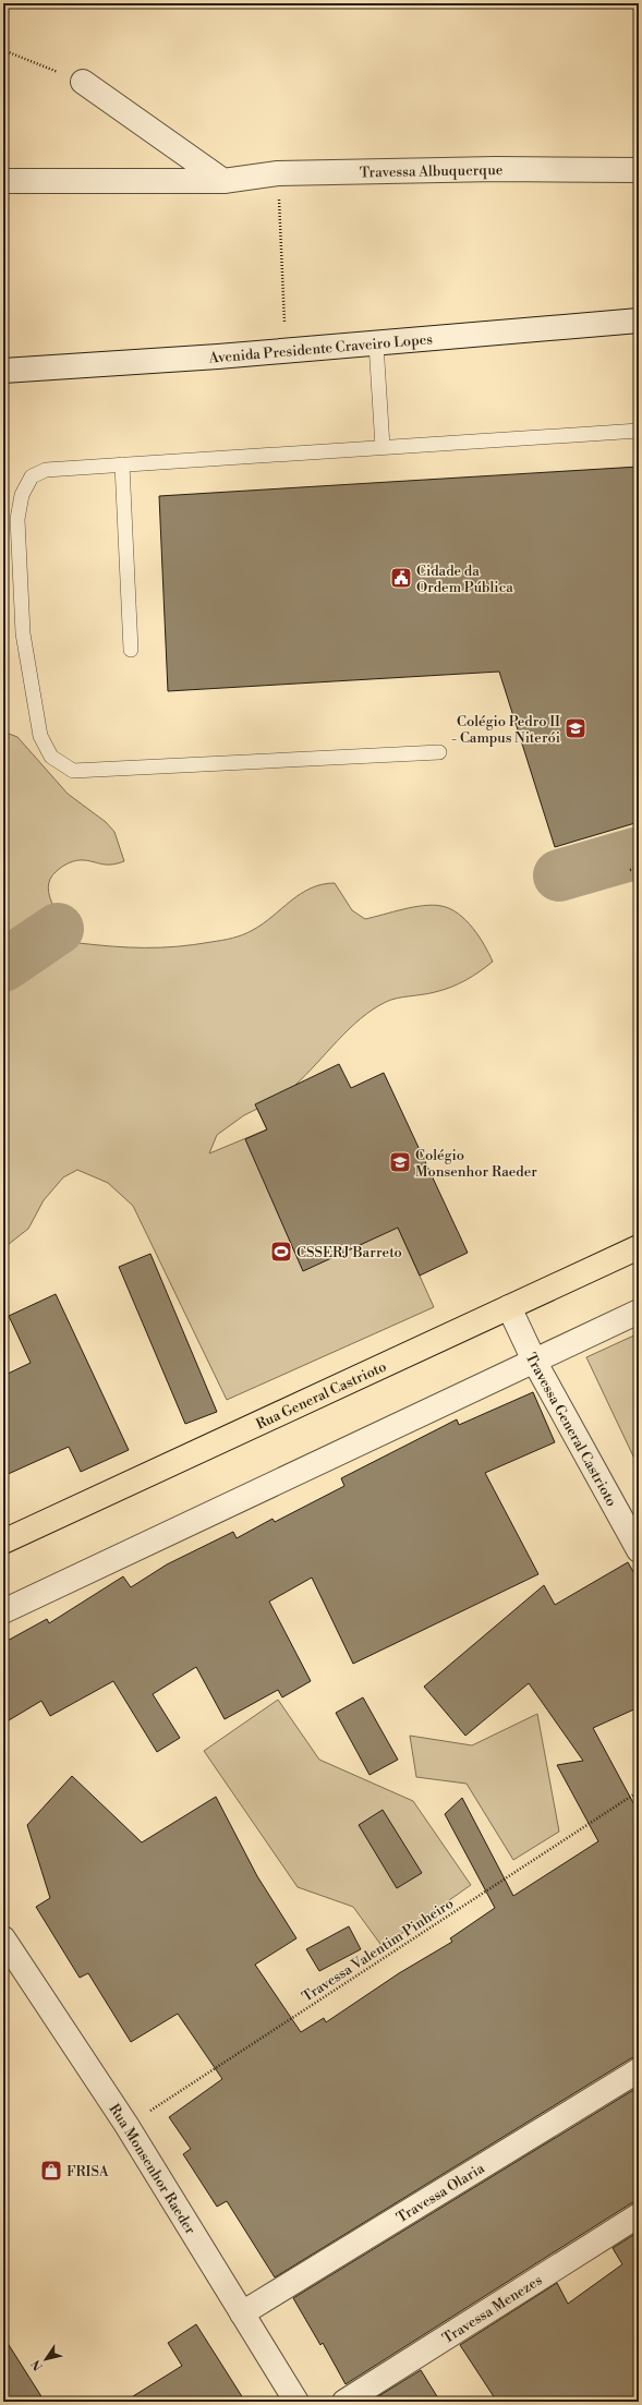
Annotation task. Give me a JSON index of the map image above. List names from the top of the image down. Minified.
{"streets":{"main road":["Rua General Castrioto"],"street":["Travessa Albuquerque","Avenida Presidente Craveiro Lopes","Travessa General Castrioto","Rua Monsenhor Raeder","Travessa Olaria","Travessa Menezes"],"path":["Travessa Valentim Pinheiro"]},"crossings":[["Rua General Castrioto","Travessa General Castrioto"],["Travessa Valentim Pinheiro","Rua Monsenhor Raeder"],["Rua Monsenhor Raeder","Travessa Olaria"]],"places":{"public building":["Cidade da Ordem Pública"],"school or university":["Colégio Pedro II - Campus Niterói","Colégio Monsenhor Raeder"],"sports":["CSSERJ Barreto"],"shop":["FRISA"]},"north":"bottom left"}
